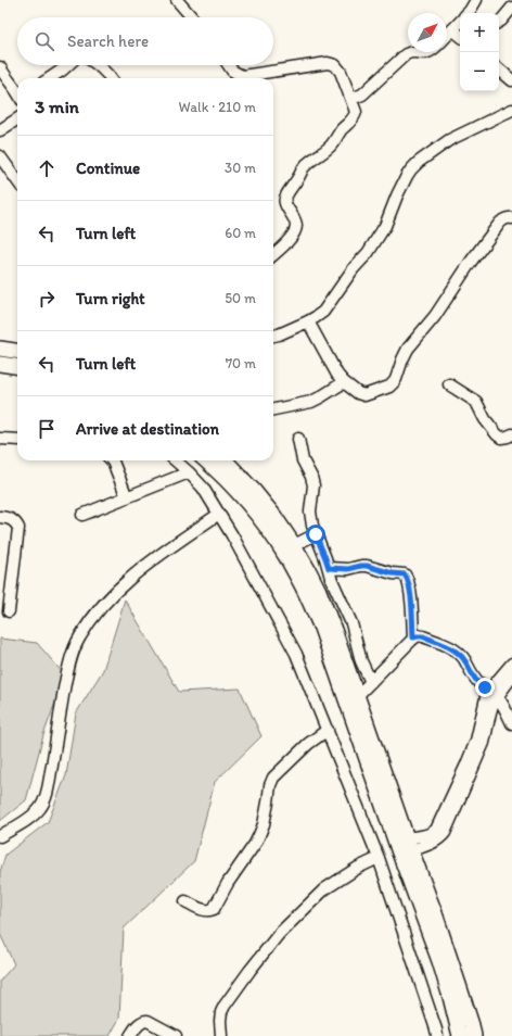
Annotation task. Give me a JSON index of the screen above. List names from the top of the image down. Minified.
{"north":"top right","page":{"map_buttons":["+","−"],"search":"Search here","heading":["3 min","Walk · 210 m"],"list":[["Continue","30 m"],["Turn left","60 m"],["Turn right","50 m"],["Turn left","70 m"],"Arrive at destination"]}}
